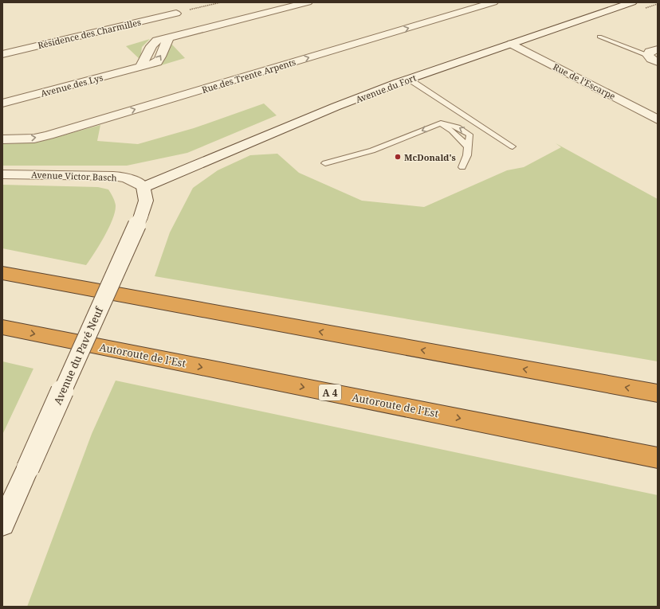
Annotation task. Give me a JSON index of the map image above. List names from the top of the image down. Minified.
{"streets":{"highway":["Autoroute de l’Est","A 4"],"street":["Résidence des Charmilles","Rue des Trente Arpents","Rue de l’Escarpe","Avenue des Lys","Avenue du Fort","Avenue Victor Basch","Avenue du Pavé Neuf"]},"crossings":[["Rue de l’Escarpe","Avenue du Fort"],["Avenue du Fort","Avenue Victor Basch"],["Avenue du Fort","Avenue du Pavé Neuf"],["Avenue Victor Basch","Avenue du Pavé Neuf"]],"one_way":["Rue des Trente Arpents"],"places":["McDonald's"]}
